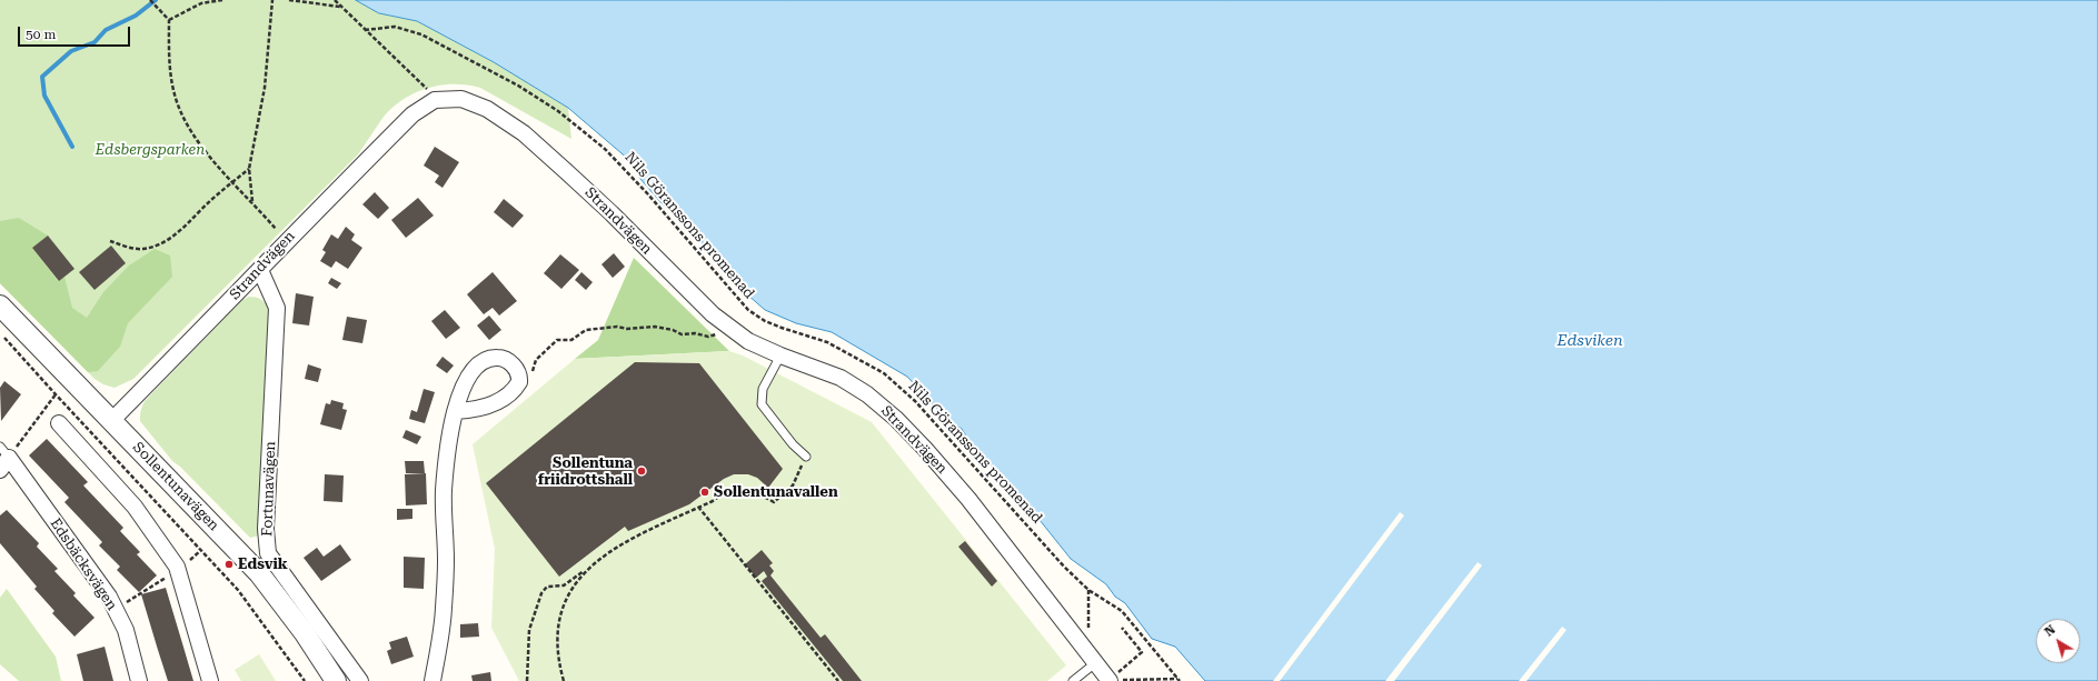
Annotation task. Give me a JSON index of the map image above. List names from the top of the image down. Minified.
{"streets":{"street":["Strandvägen","Sollentunavägen","Fortunavägen","Edsbäcksvägen"],"path":["Nils Göranssons promenad"]},"crossings":[["Strandvägen","Sollentunavägen"],["Strandvägen","Fortunavägen"]],"water":["Edsviken"],"parks":["Edsbergsparken"],"places":["Sollentuna friidrottshall","Sollentunavallen","Edsvik"],"scale_bar":"50 m","north":"top left"}
